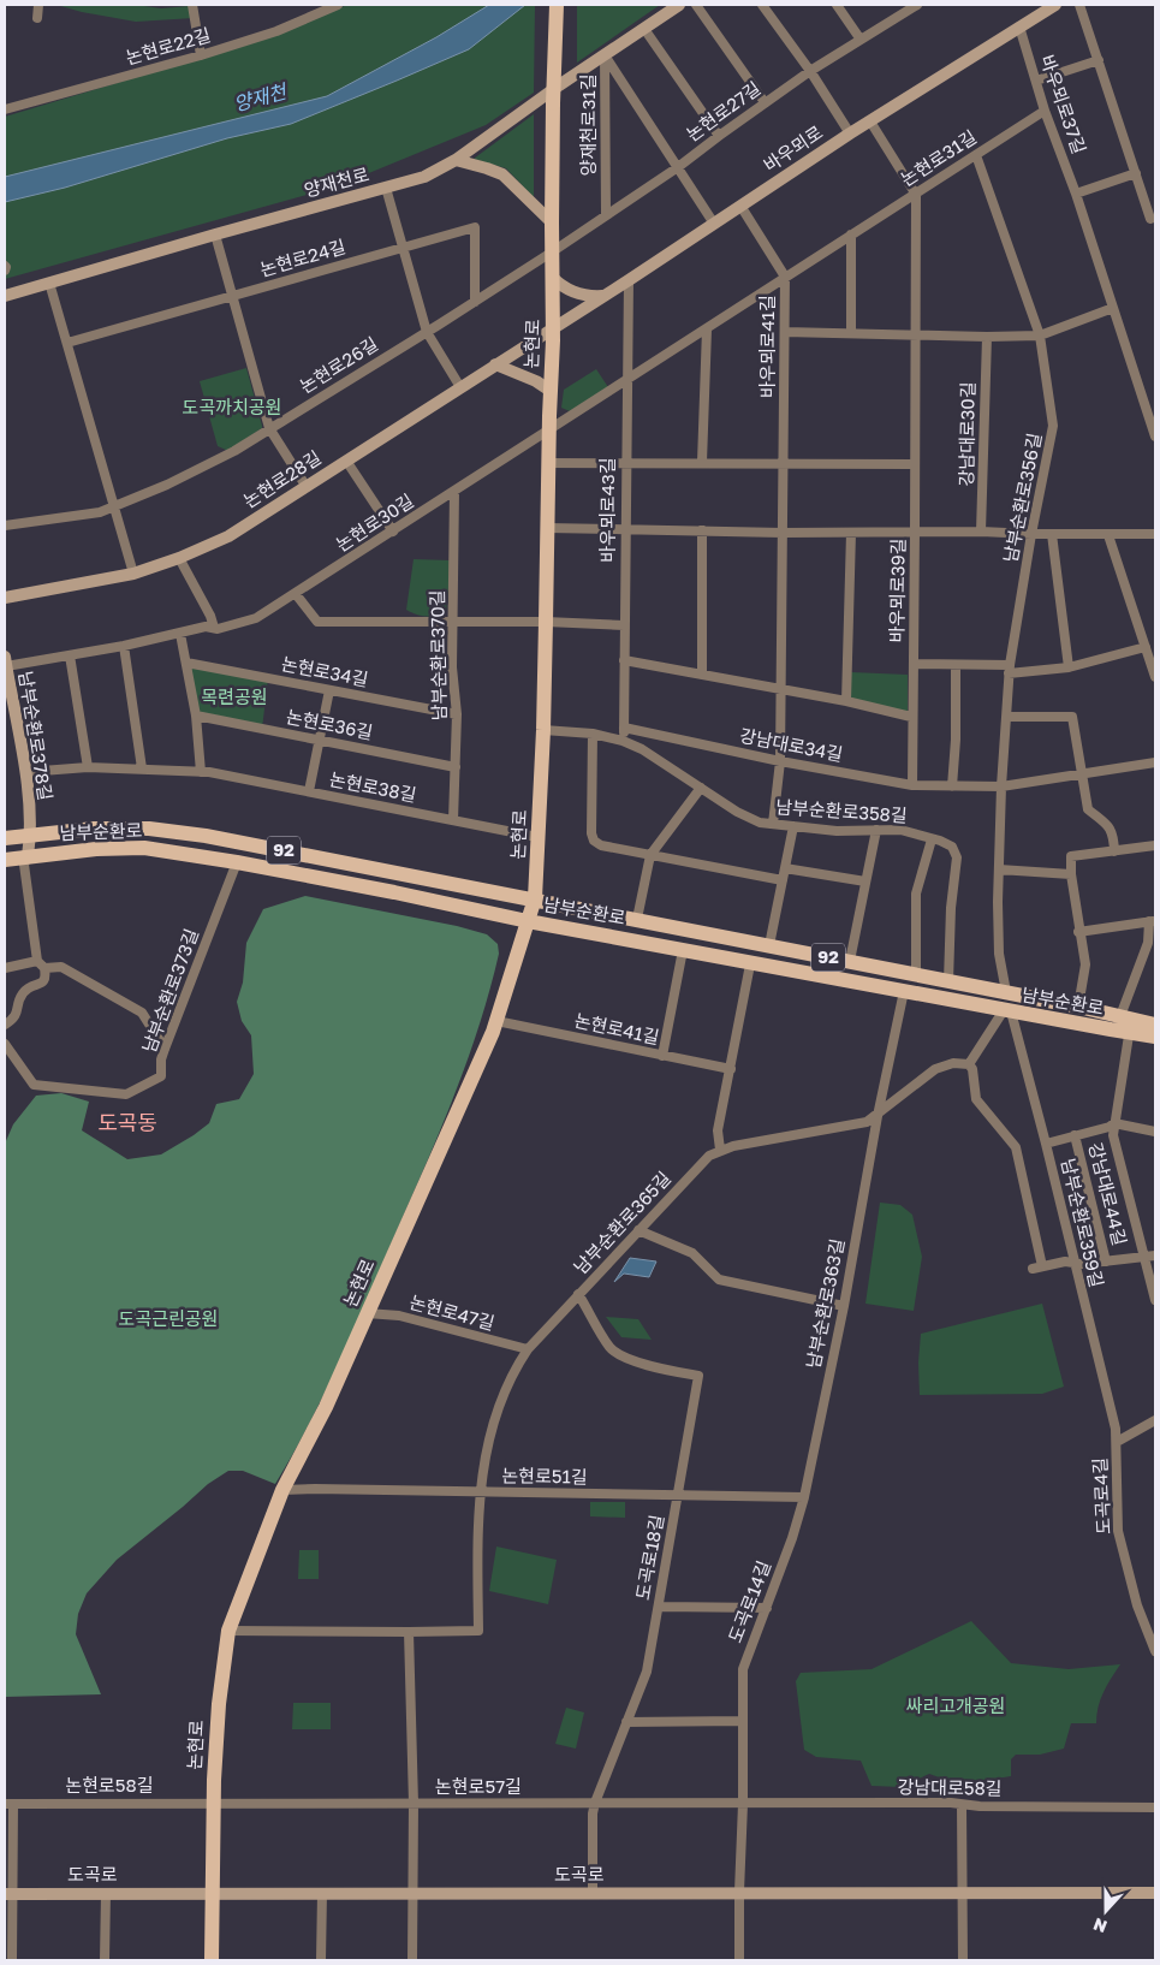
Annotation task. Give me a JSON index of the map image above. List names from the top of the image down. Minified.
{"streets":{"main road":["논현로","남부순환로","92"],"street":["논현로22길","바우뫼로37길","논현로27길","양재천로31길","바우뫼로","논현로31길","양재천로","논현로24길","바우뫼로41길","논현로26길","강남대로30길","논현로28길","남부순환로356길","바우뫼로43길","논현로30길","바우뫼로39길","남부순환로370길","논현로34길","논현로36길","남부순환로378길","강남대로34길","논현로38길","남부순환로358길","남부순환로373길","논현로41길","강남대로44길","남부순환로365길","남부순환로359길","남부순환로363길","논현로47길","논현로51길","도곡로4길","도곡로18길","도곡로14길","논현로58길","논현로57길","강남대로58길","도곡로"]},"crossings":[["바우뫼로37길","바우뫼로"],["바우뫼로37길","논현로31길"],["논현로27길","양재천로31길"],["논현로27길","논현로"],["논현로27길","논현로26길"],["양재천로31길","바우뫼로"],["양재천로31길","양재천로"],["바우뫼로","논현로"],["바우뫼로","바우뫼로41길"],["바우뫼로","논현로28길"],["바우뫼로","바우뫼로43길"],["논현로31길","논현로"],["논현로31길","바우뫼로41길"],["논현로31길","남부순환로356길"],["논현로31길","바우뫼로43길"],["논현로31길","논현로30길"],["논현로31길","바우뫼로39길"],["논현로24길","논현로26길"],["논현로","논현로26길"],["논현로","논현로28길"],["논현로","논현로30길"],["논현로","논현로38길"],["논현로","남부순환로358길"],["논현로","남부순환로"],["논현로","논현로41길"],["논현로","논현로47길"],["논현로","논현로51길"],["논현로","논현로58길"],["논현로","논현로57길"],["논현로","도곡로"],["바우뫼로41길","강남대로34길"],["바우뫼로41길","남부순환로358길"],["남부순환로356길","강남대로34길"],["남부순환로356길","남부순환로"],["바우뫼로43길","강남대로34길"],["바우뫼로43길","남부순환로358길"],["논현로30길","남부순환로370길"],["논현로30길","남부순환로378길"],["바우뫼로39길","강남대로34길"],["남부순환로370길","논현로34길"],["남부순환로370길","논현로36길"],["남부순환로370길","논현로38길"],["남부순환로378길","논현로38길"],["남부순환로378길","남부순환로"],["남부순환로358길","남부순환로"],["남부순환로","남부순환로373길"],["남부순환로","남부순환로359길"],["남부순환로","남부순환로363길"],["강남대로44길","남부순환로359길"],["남부순환로365길","논현로47길"],["남부순환로365길","논현로51길"],["남부순환로365길","도곡로18길"],["남부순환로359길","도곡로4길"],["남부순환로363길","논현로51길"],["남부순환로363길","도곡로14길"],["논현로51길","도곡로18길"],["논현로51길","도곡로14길"],["도곡로18길","논현로57길"],["도곡로18길","도곡로"],["도곡로14길","논현로57길"],["도곡로14길","강남대로58길"],["도곡로14길","도곡로"],["논현로58길","논현로57길"],["논현로57길","강남대로58길"]],"districts":["도곡동"],"water":["양재천"],"parks":["도곡까치공원","목련공원","도곡근린공원","싸리고개공원"],"north":"bottom"}
